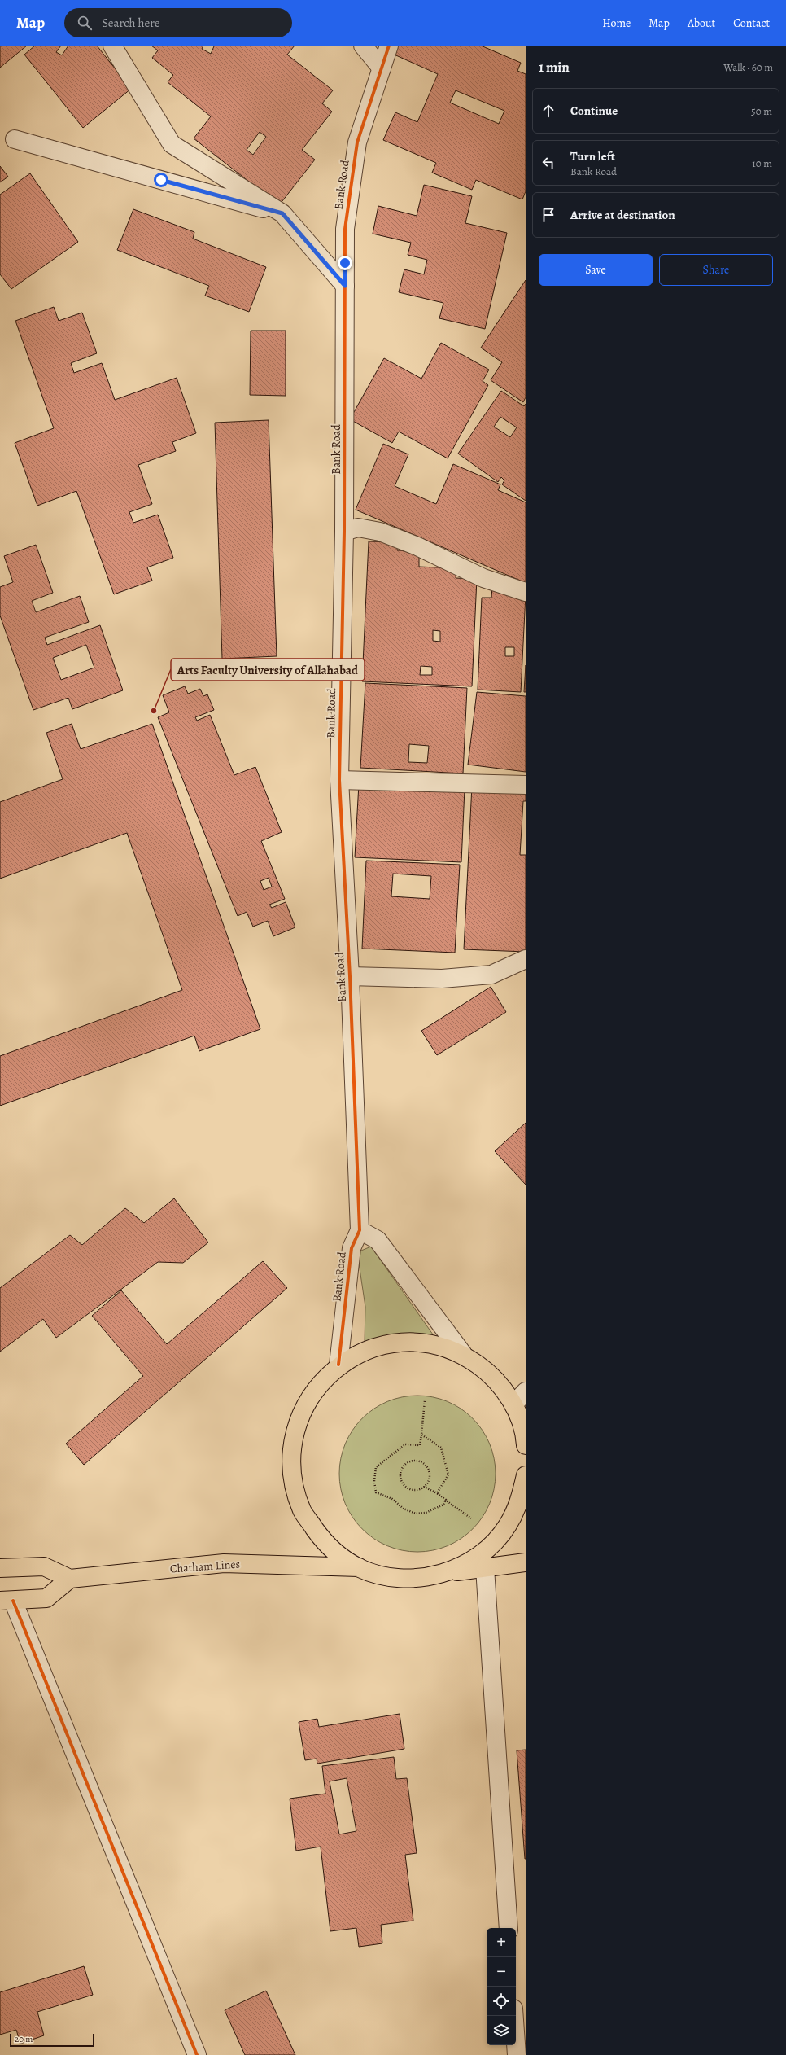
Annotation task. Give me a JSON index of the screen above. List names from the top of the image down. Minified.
{"streets":{"highway":["Chatham Lines"],"street":["Bank Road"]},"crossings":[["Bank Road","Chatham Lines"]],"places":["Arts Faculty University of Allahabad"],"scale_bar":"20 m","page":{"header":"Map","search":"Search here","nav":["Home","Map","About","Contact"],"heading":["1 min","Walk · 60 m"],"list":[["Continue","50 m"],["Turn left","Bank Road","10 m"],"Arrive at destination"],"buttons":["Save","Share"],"map_buttons":["+","−"],"scale":"20 m"}}
